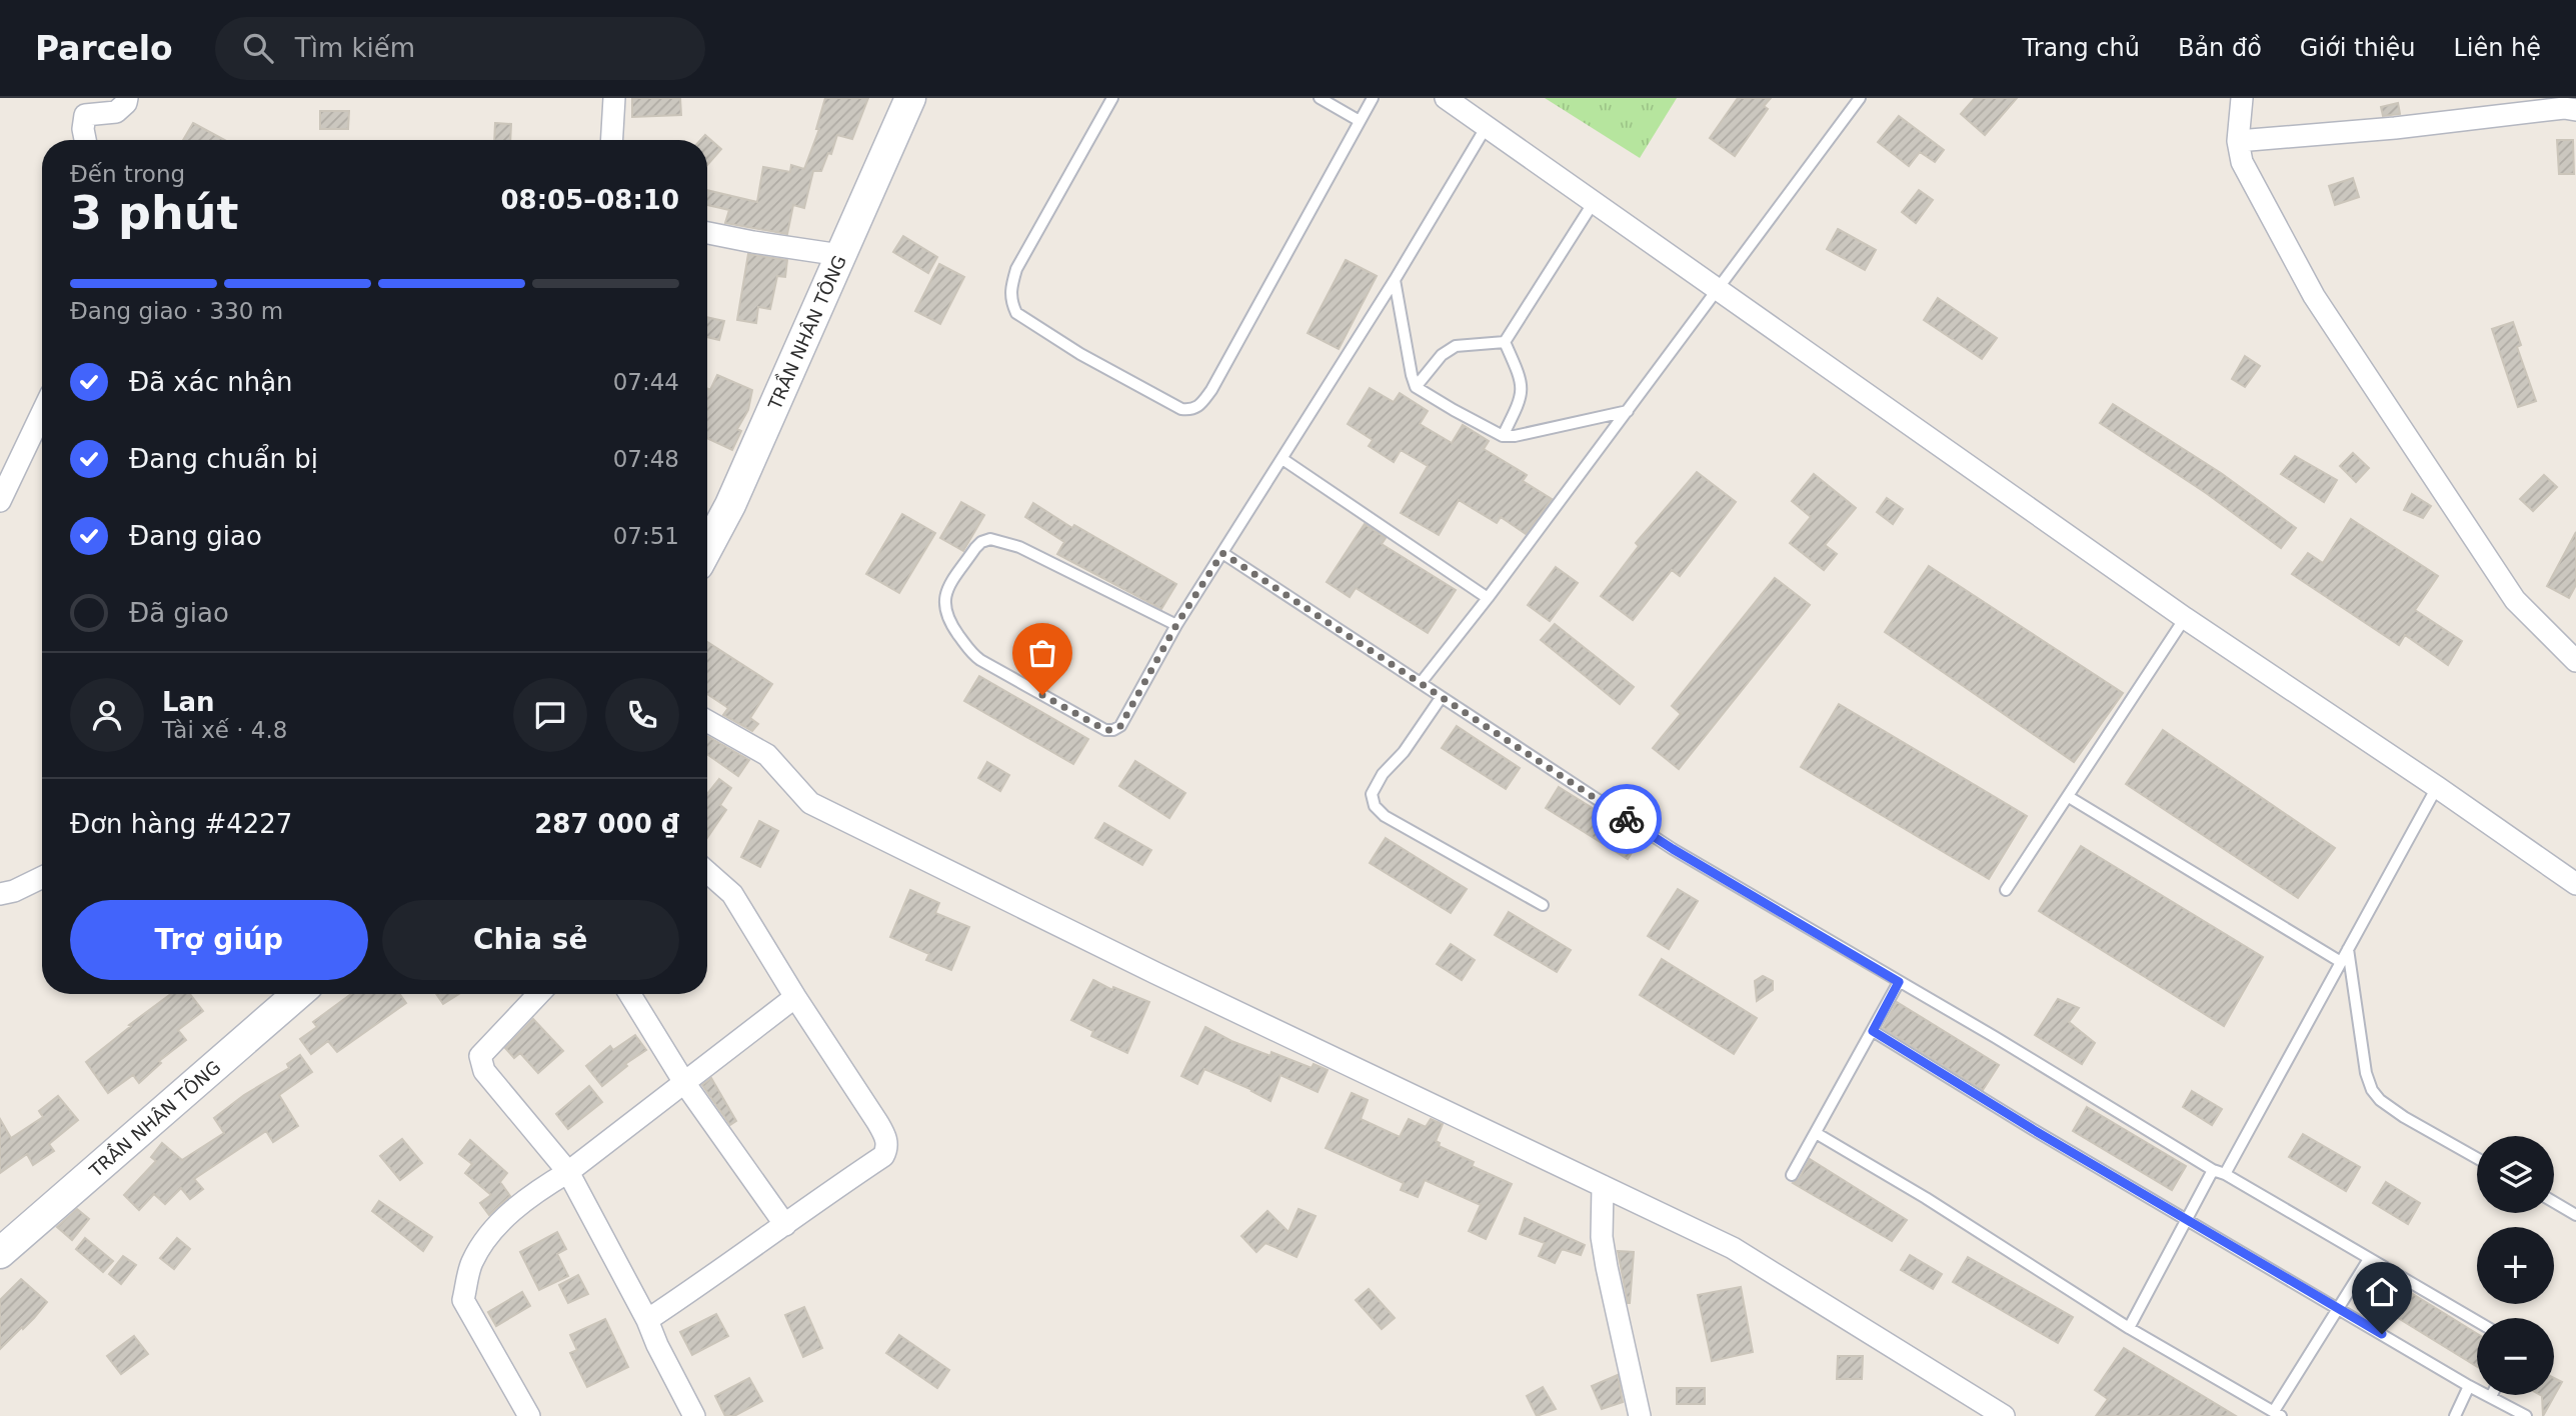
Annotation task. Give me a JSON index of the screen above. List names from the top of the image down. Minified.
{"streets":{"street":["TRẦN NHÂN TÔNG"]},"page":{"header":"Parcelo","search":"Tìm kiếm","nav":["Trang chủ","Bản đồ","Giới thiệu","Liên hệ"],"heading":["3 phút","Đến trong","08:05–08:10"],"panel":["Lan","Tài xế · 4.8","Đơn hàng #4227","287 000 ₫"],"bar":"Đang giao · 330 m","list":[["Đã xác nhận","07:44"],["Đang chuẩn bị","07:48"],["Đang giao","07:51"],"Đã giao"],"buttons":["Trợ giúp","Chia sẻ"],"map_buttons":["+","−"]}}
